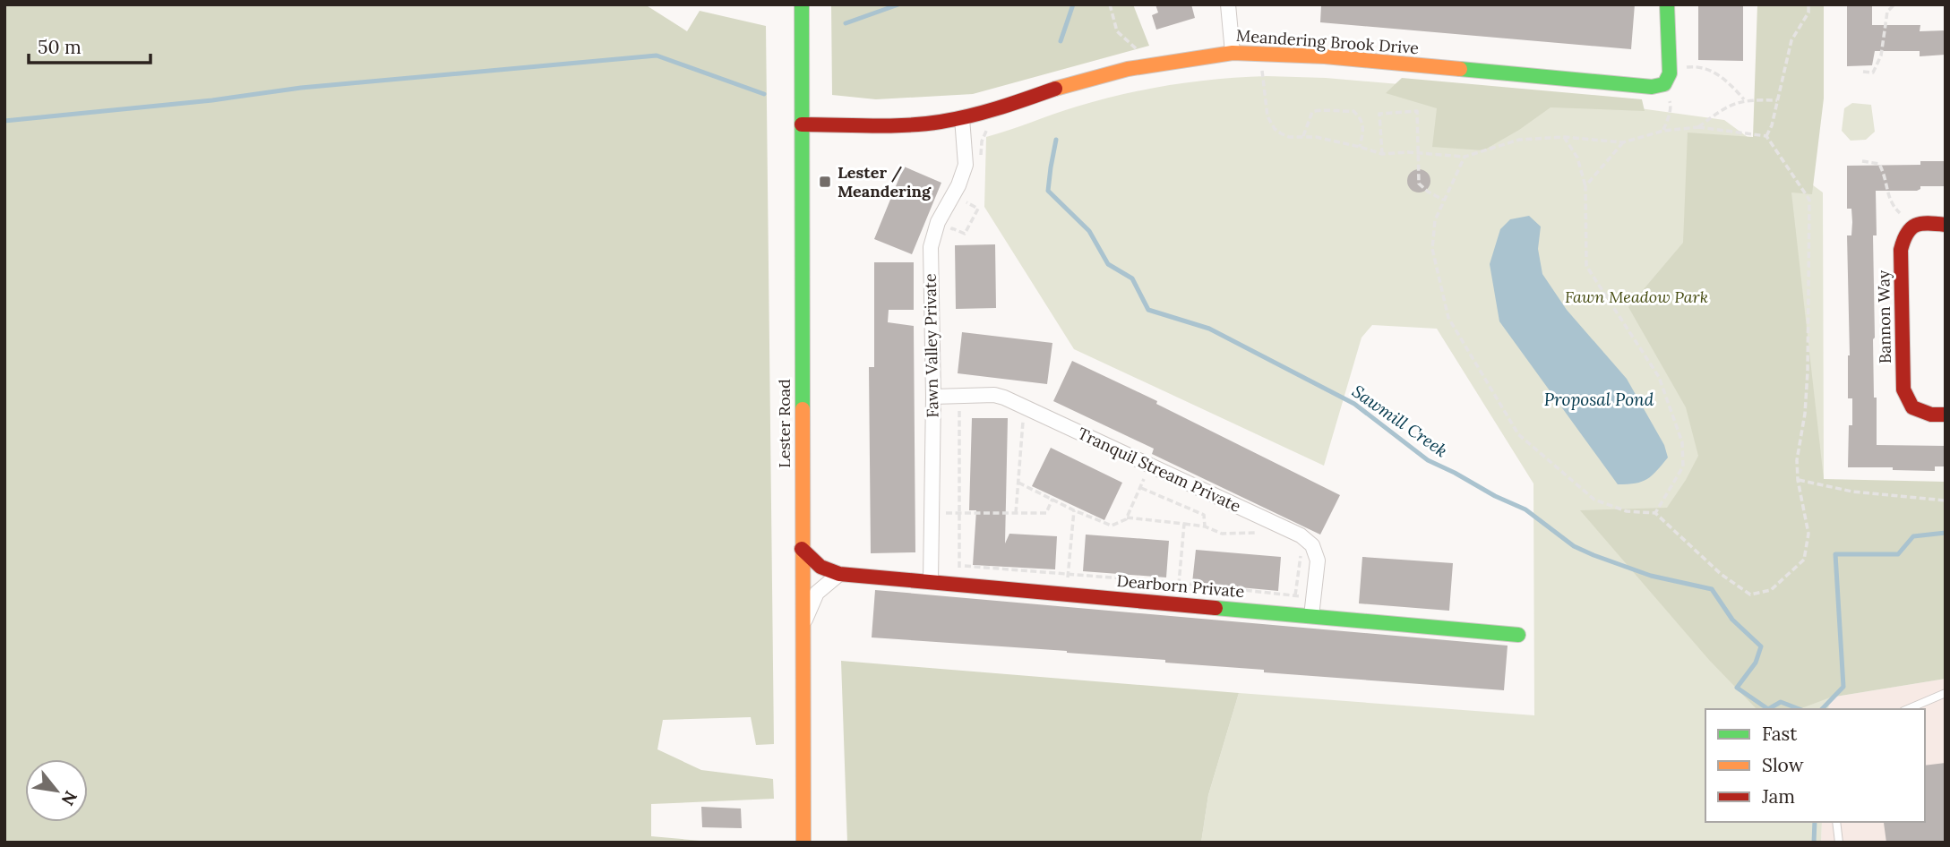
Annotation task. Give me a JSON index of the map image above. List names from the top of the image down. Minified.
{"streets":{"street":["Meandering Brook Drive","Bannon Way","Fawn Valley Private","Lester Road","Tranquil Stream Private","Dearborn Private"]},"crossings":[["Meandering Brook Drive","Fawn Valley Private"],["Meandering Brook Drive","Lester Road"],["Fawn Valley Private","Tranquil Stream Private"],["Fawn Valley Private","Dearborn Private"],["Lester Road","Dearborn Private"],["Tranquil Stream Private","Dearborn Private"]],"water":["Proposal Pond","Sawmill Creek"],"parks":["Fawn Meadow Park"],"places":{"transit":["Lester / Meandering"]},"legend":["Fast","Slow","Jam"],"scale_bar":"50 m","north":"bottom right"}
